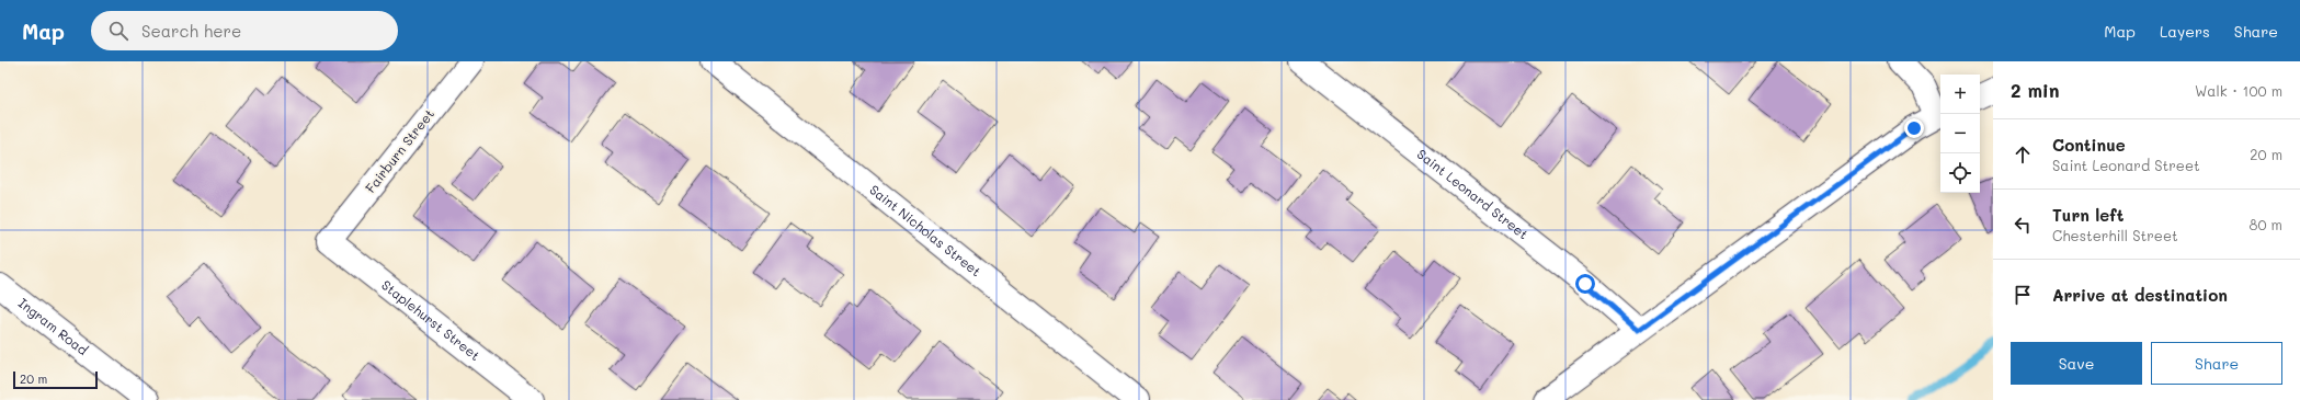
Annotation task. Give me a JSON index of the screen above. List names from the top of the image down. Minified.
{"streets":{"street":["Fairburn Street","Saint Leonard Street","Saint Nicholas Street","Staplehurst Street","Ingram Road"]},"crossings":[["Fairburn Street","Staplehurst Street"]],"scale_bar":"20 m","page":{"header":"Map","search":"Search here","nav":["Map","Layers","Share"],"heading":["2 min","Walk · 100 m"],"map_buttons":["+","−"],"list":[["Continue","Saint Leonard Street","20 m"],["Turn left","Chesterhill Street","80 m"],"Arrive at destination"],"buttons":["Save","Share"],"scale":"20 m"}}
